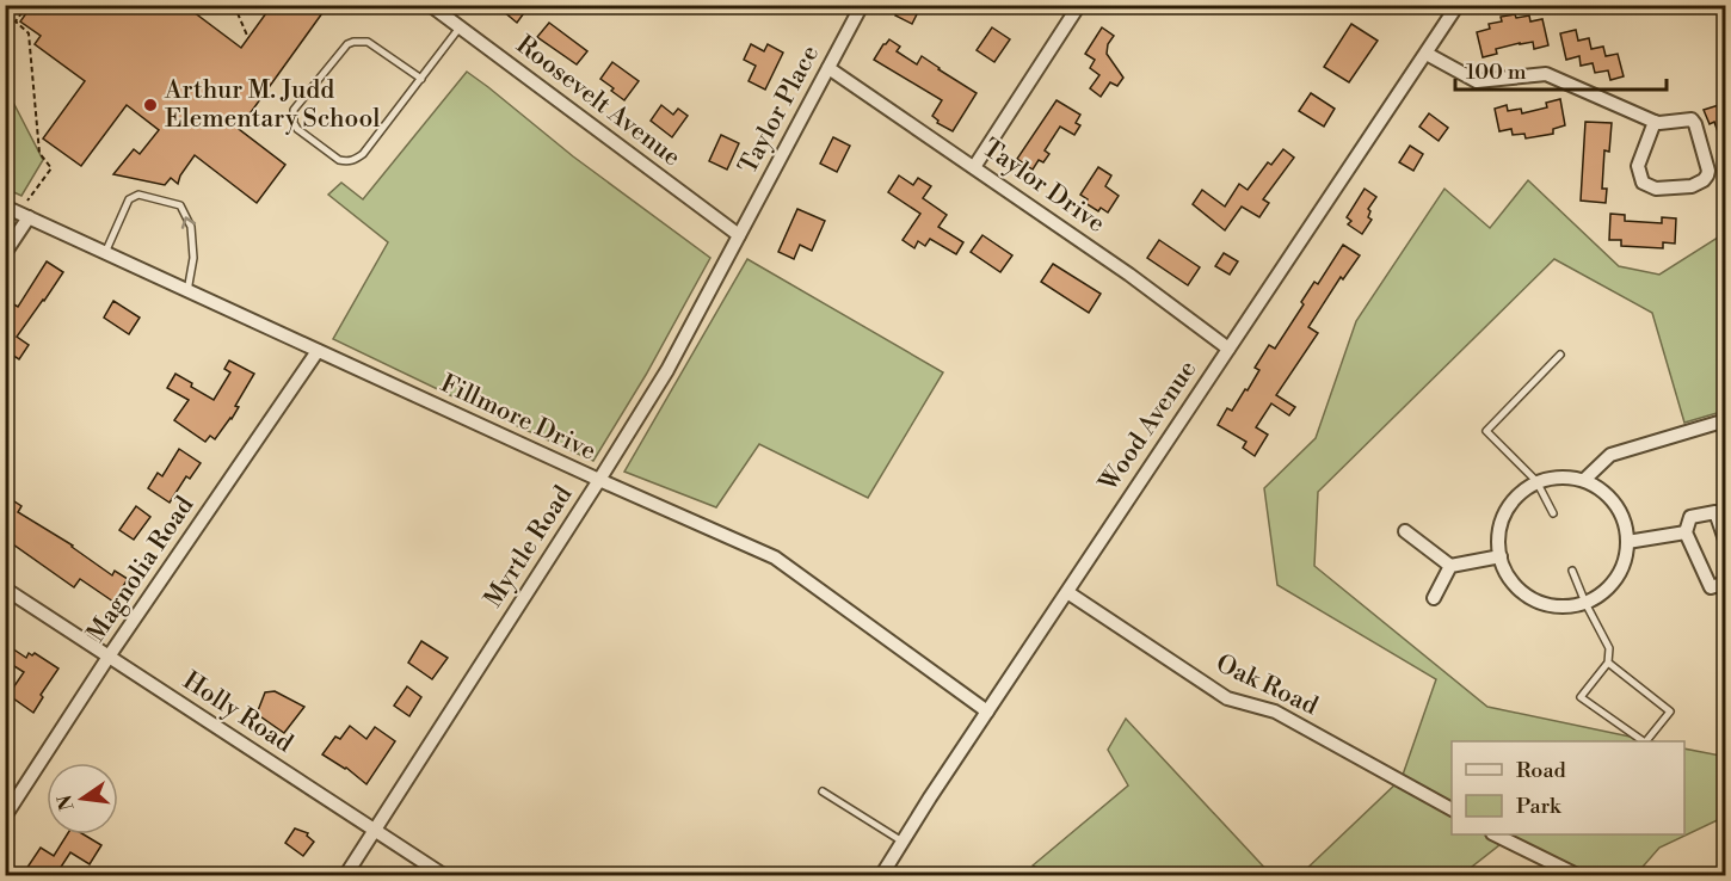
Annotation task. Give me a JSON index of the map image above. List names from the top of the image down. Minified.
{"streets":{"street":["Roosevelt Avenue","Taylor Place","Taylor Drive","Fillmore Drive","Wood Avenue","Myrtle Road","Magnolia Road","Oak Road","Holly Road"]},"crossings":[["Roosevelt Avenue","Taylor Place"],["Roosevelt Avenue","Myrtle Road"],["Taylor Place","Taylor Drive"],["Taylor Place","Myrtle Road"],["Taylor Drive","Wood Avenue"],["Fillmore Drive","Wood Avenue"],["Fillmore Drive","Myrtle Road"],["Fillmore Drive","Magnolia Road"],["Wood Avenue","Oak Road"],["Myrtle Road","Holly Road"],["Magnolia Road","Holly Road"]],"places":["Arthur M. Judd Elementary School"],"legend":["Road","Park"],"scale_bar":"100 m","north":"left"}
